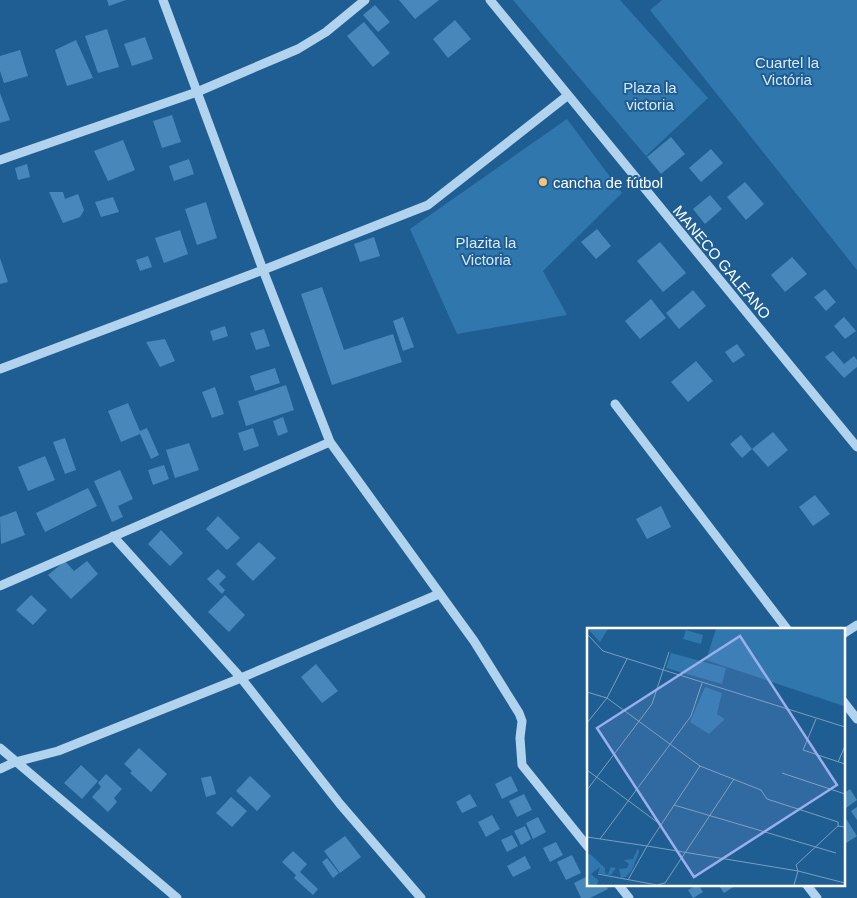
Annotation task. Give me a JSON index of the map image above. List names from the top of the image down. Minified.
{"streets":{"street":["MANECO GALEANO"]},"parks":["Cuartel la Victória","Plaza la victoria","Plazita la Victoria"],"places":["cancha de fútbol"]}
